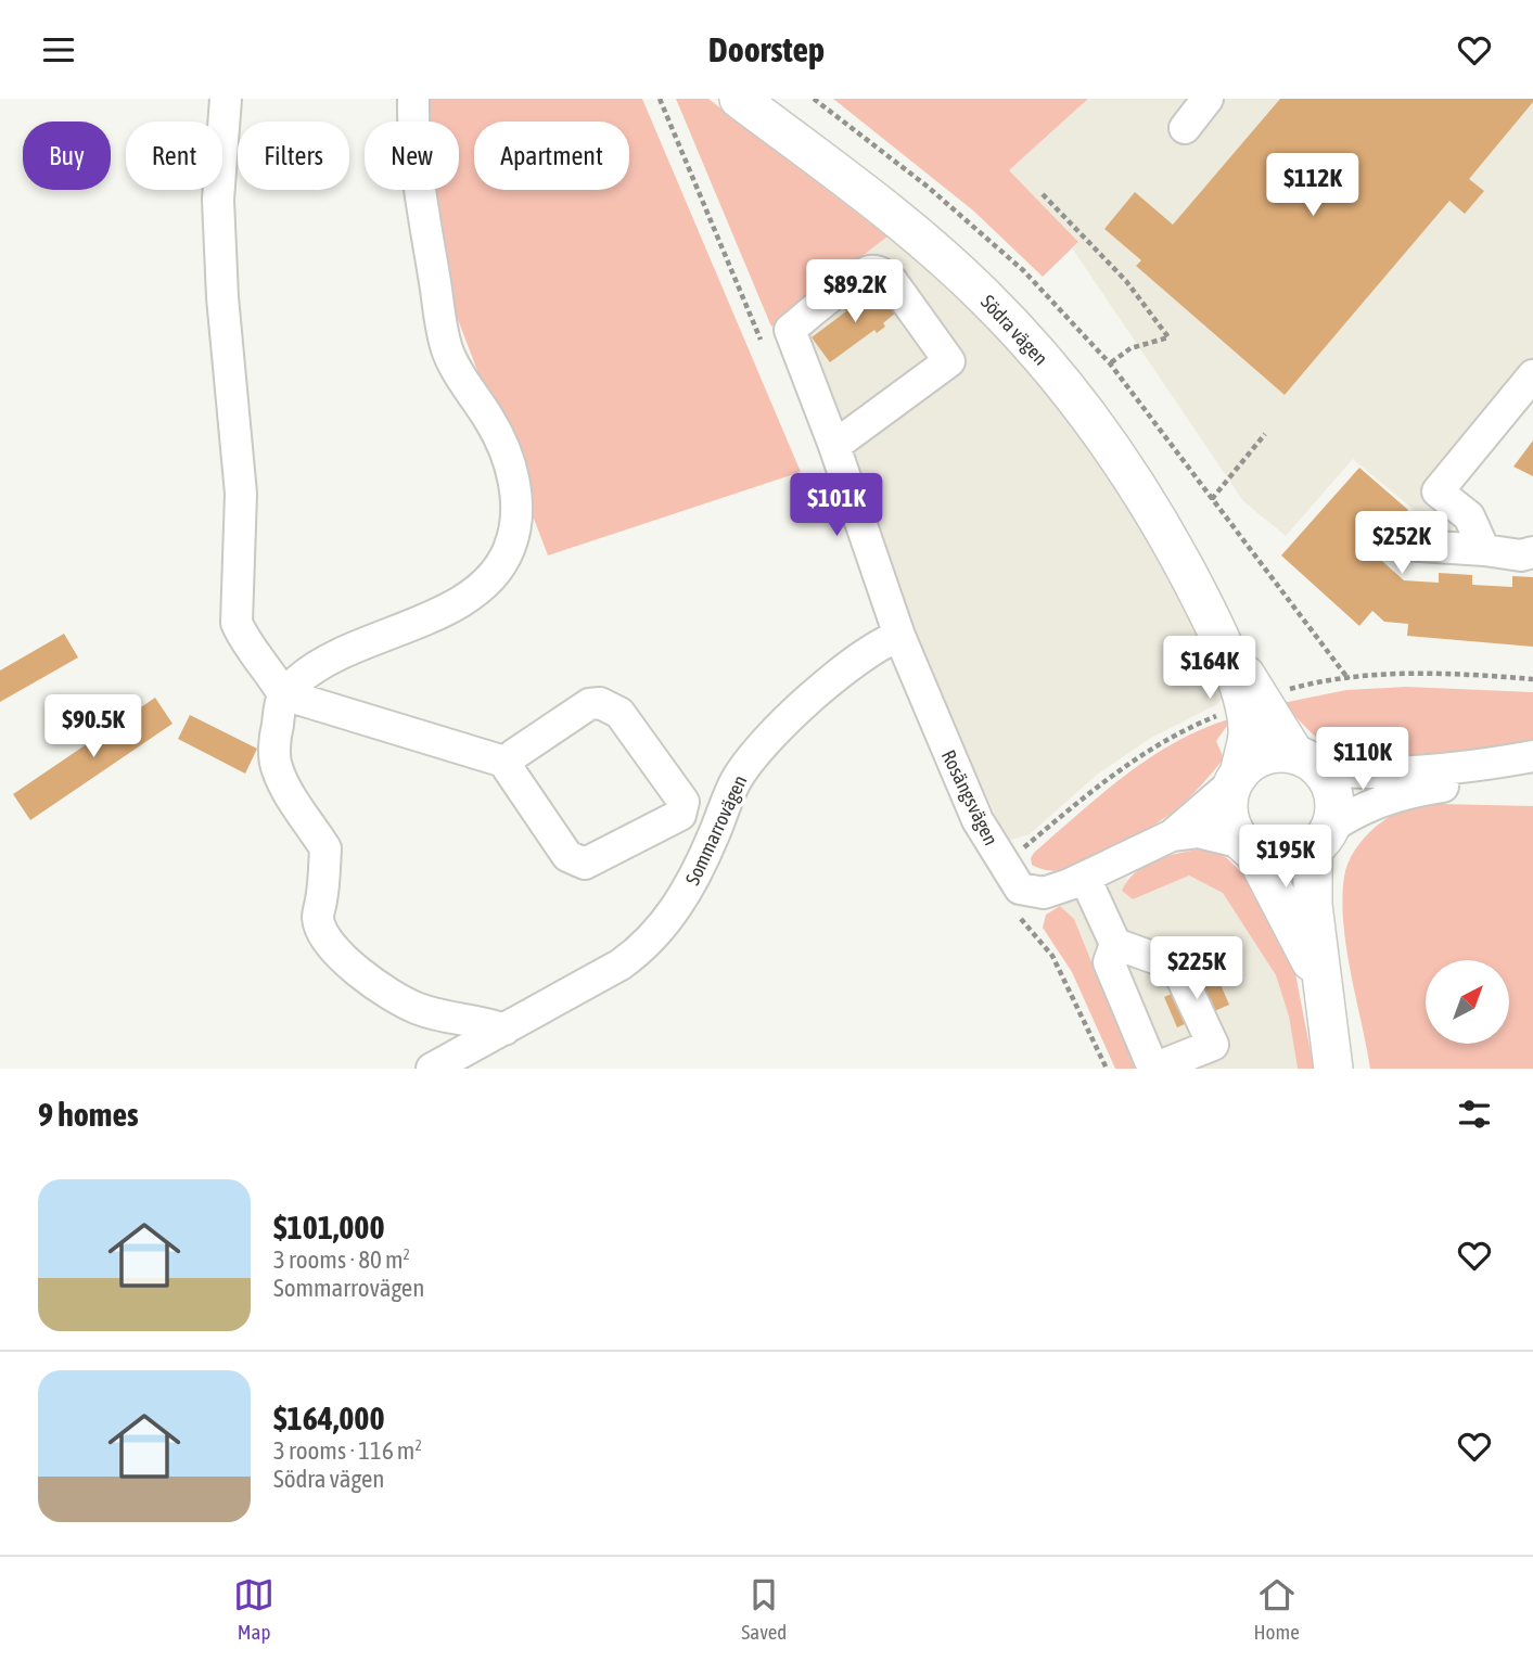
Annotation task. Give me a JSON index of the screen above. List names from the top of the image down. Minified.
{"streets":{"main road":["Södra vägen"],"street":["Rosängsvägen","Sommarrovägen"]},"crossings":[["Södra vägen","Rosängsvägen"],["Rosängsvägen","Sommarrovägen"]],"north":"top right","page":{"header":"Doorstep","chip":["Buy","Rent","Filters","New","Apartment"],"price":["$112K","$89.2K","$101K","$252K","$164K","$90.5K","$110K","$195K","$225K"],"heading":"9 homes","list":[{"name":"$101,000","note":"3 rooms · 80 m² · Sommarrovägen"},{"name":"$164,000","note":"3 rooms · 116 m² · Södra vägen"}],"tabs":["Map","Saved","Home"]}}
